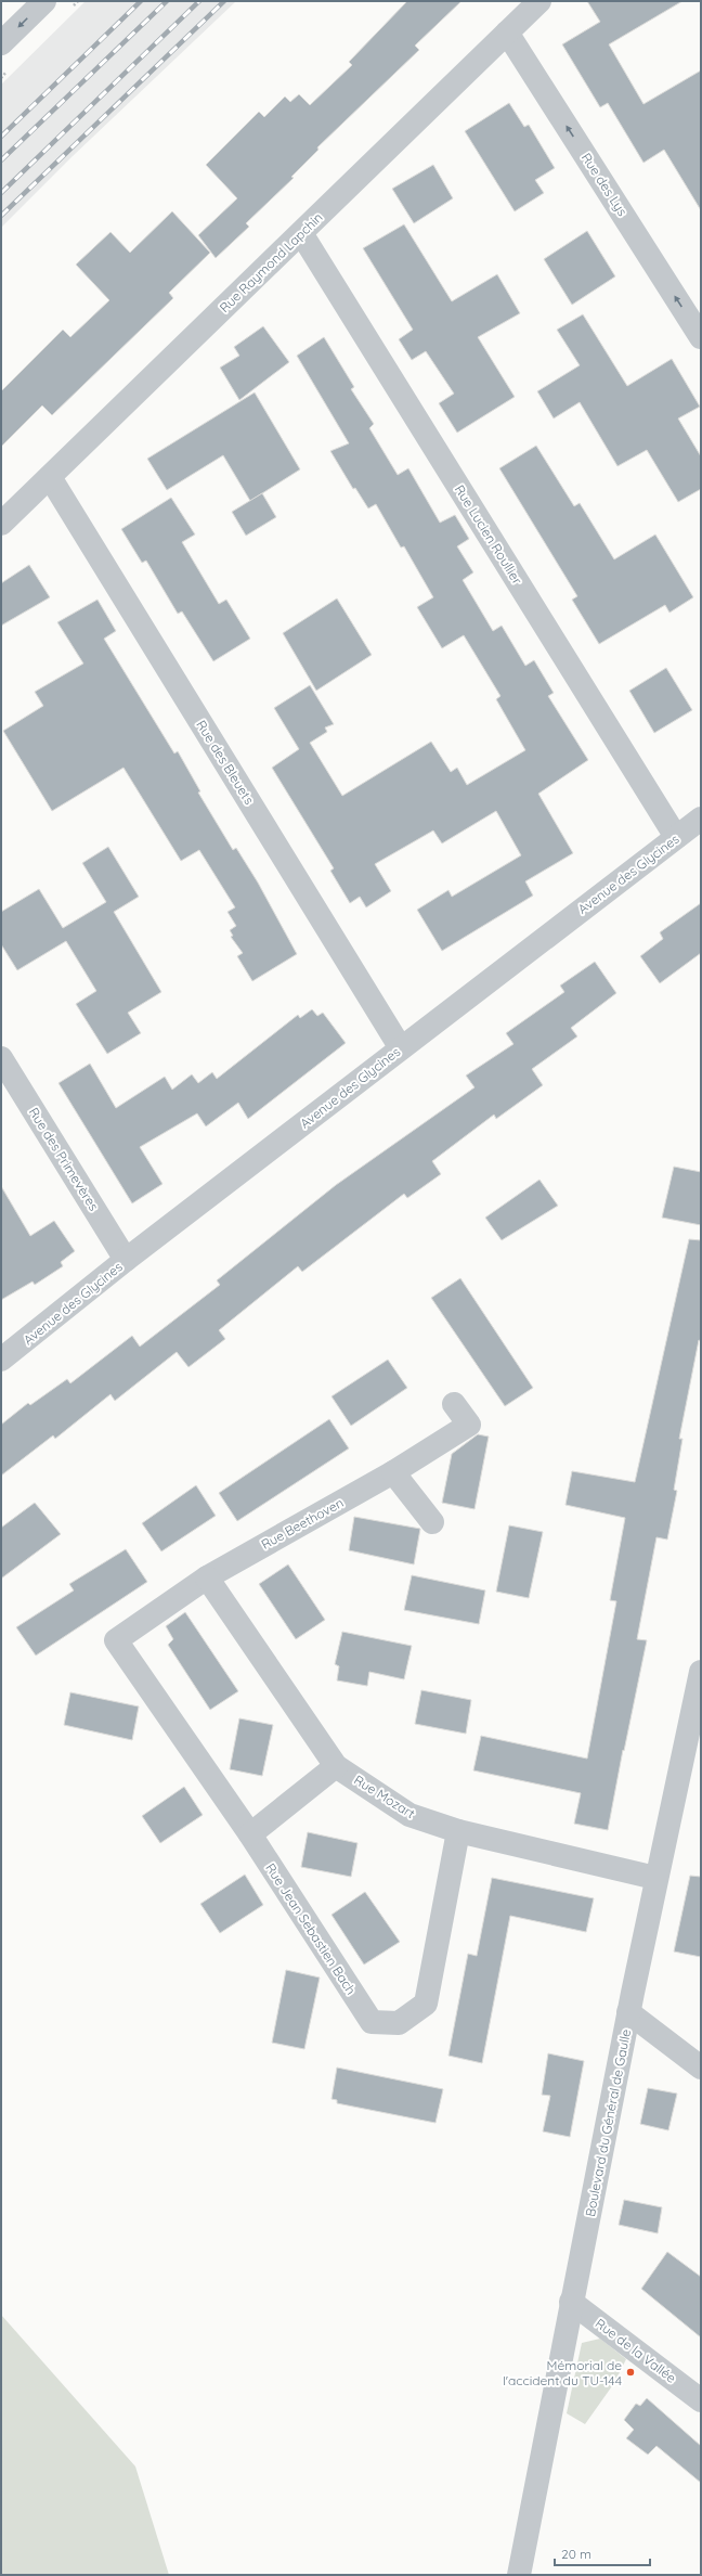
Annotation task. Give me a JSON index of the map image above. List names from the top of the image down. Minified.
{"streets":{"street":["Rue des Lys","Rue Raymond Lapchin","Rue Lucien Roullier","Rue des Bleuets","Avenue des Glycines","Rue des Primevères","Rue Beethoven","Rue Mozart","Rue Jean Sebastien Bach","Boulevard du Général de Gaulle","Rue de la Vallée"]},"crossings":[["Rue des Lys","Rue Raymond Lapchin"],["Rue Raymond Lapchin","Rue Lucien Roullier"],["Rue Raymond Lapchin","Rue des Bleuets"],["Rue Lucien Roullier","Avenue des Glycines"],["Rue des Bleuets","Avenue des Glycines"],["Avenue des Glycines","Rue des Primevères"],["Rue Beethoven","Rue Mozart"],["Rue Beethoven","Rue Jean Sebastien Bach"],["Rue Mozart","Rue Jean Sebastien Bach"],["Rue Mozart","Boulevard du Général de Gaulle"],["Boulevard du Général de Gaulle","Rue de la Vallée"]],"one_way":["Rue des Lys"],"places":["Mémorial de l'accident du TU-144"],"scale_bar":"20 m"}
